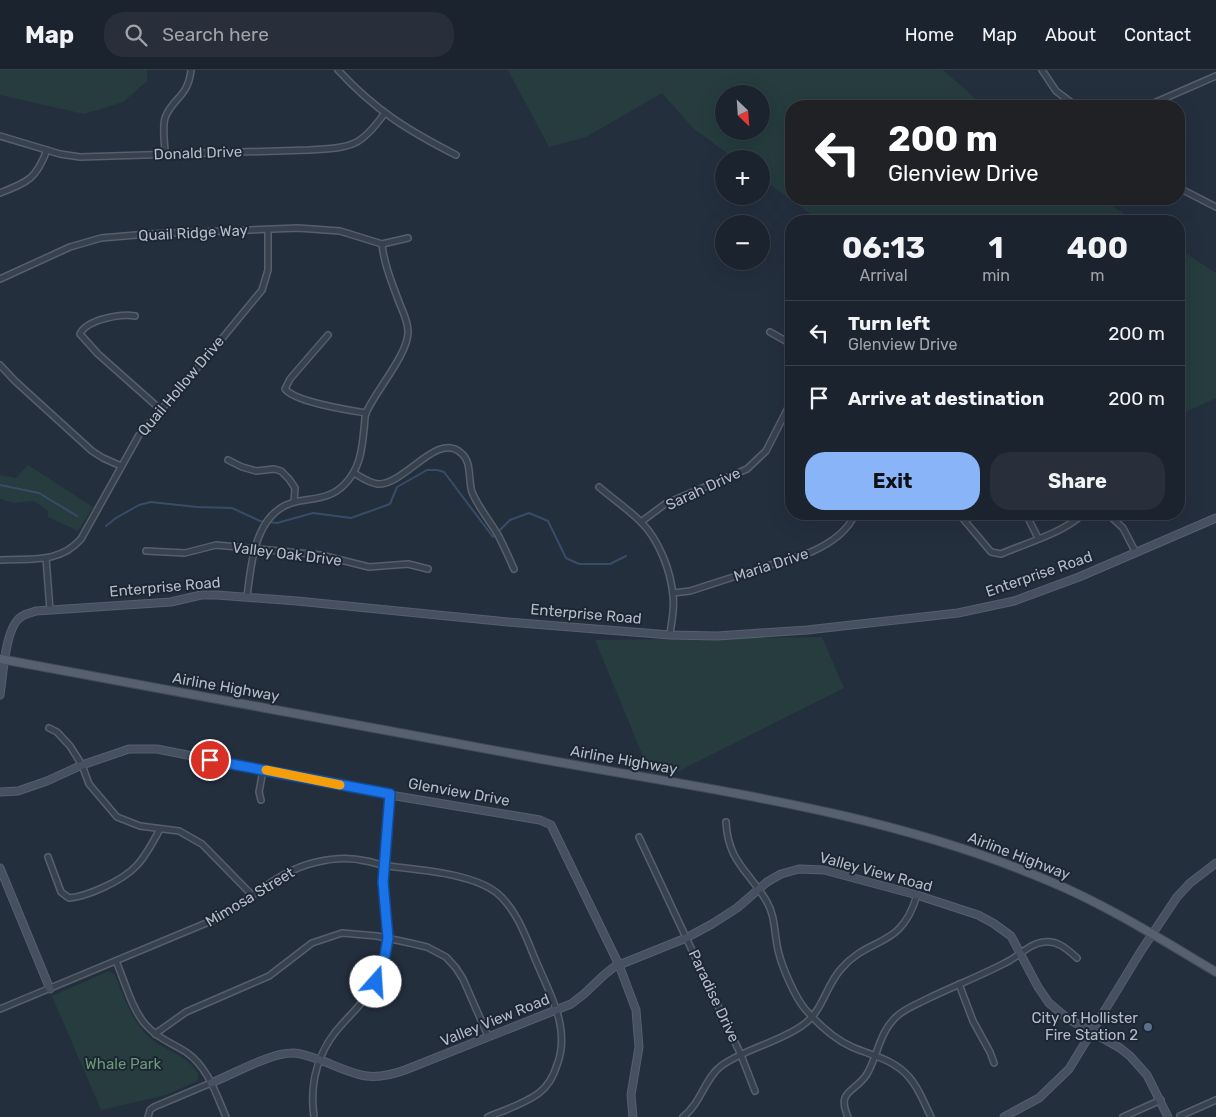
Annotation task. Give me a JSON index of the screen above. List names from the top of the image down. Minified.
{"streets":{"main road":["Airline Highway"],"street":["Donald Drive","Quail Ridge Way","Quail Hollow Drive","Sarah Drive","Valley Oak Drive","Maria Drive","Enterprise Road","Glenview Drive","Valley View Road","Mimosa Street","Paradise Drive"]},"crossings":[["Quail Ridge Way","Quail Hollow Drive"],["Enterprise Road","Airline Highway"],["Glenview Drive","Valley View Road"],["Valley View Road","Mimosa Street"],["Valley View Road","Paradise Drive"]],"parks":["Whale Park"],"places":["City of Hollister Fire Station 2"],"north":"bottom right","page":{"header":"Map","search":"Search here","nav":["Home","Map","About","Contact"],"map_buttons":["+","−"],"turn":["200 m","Glenview Drive"],"eta":["06:13","Arrival","1","min","400","m"],"list":[{"name":"Turn left","note":"Glenview Drive","value":"200 m"},{"name":"Arrive at destination","value":"200 m"}],"buttons":["Exit","Share"]}}
